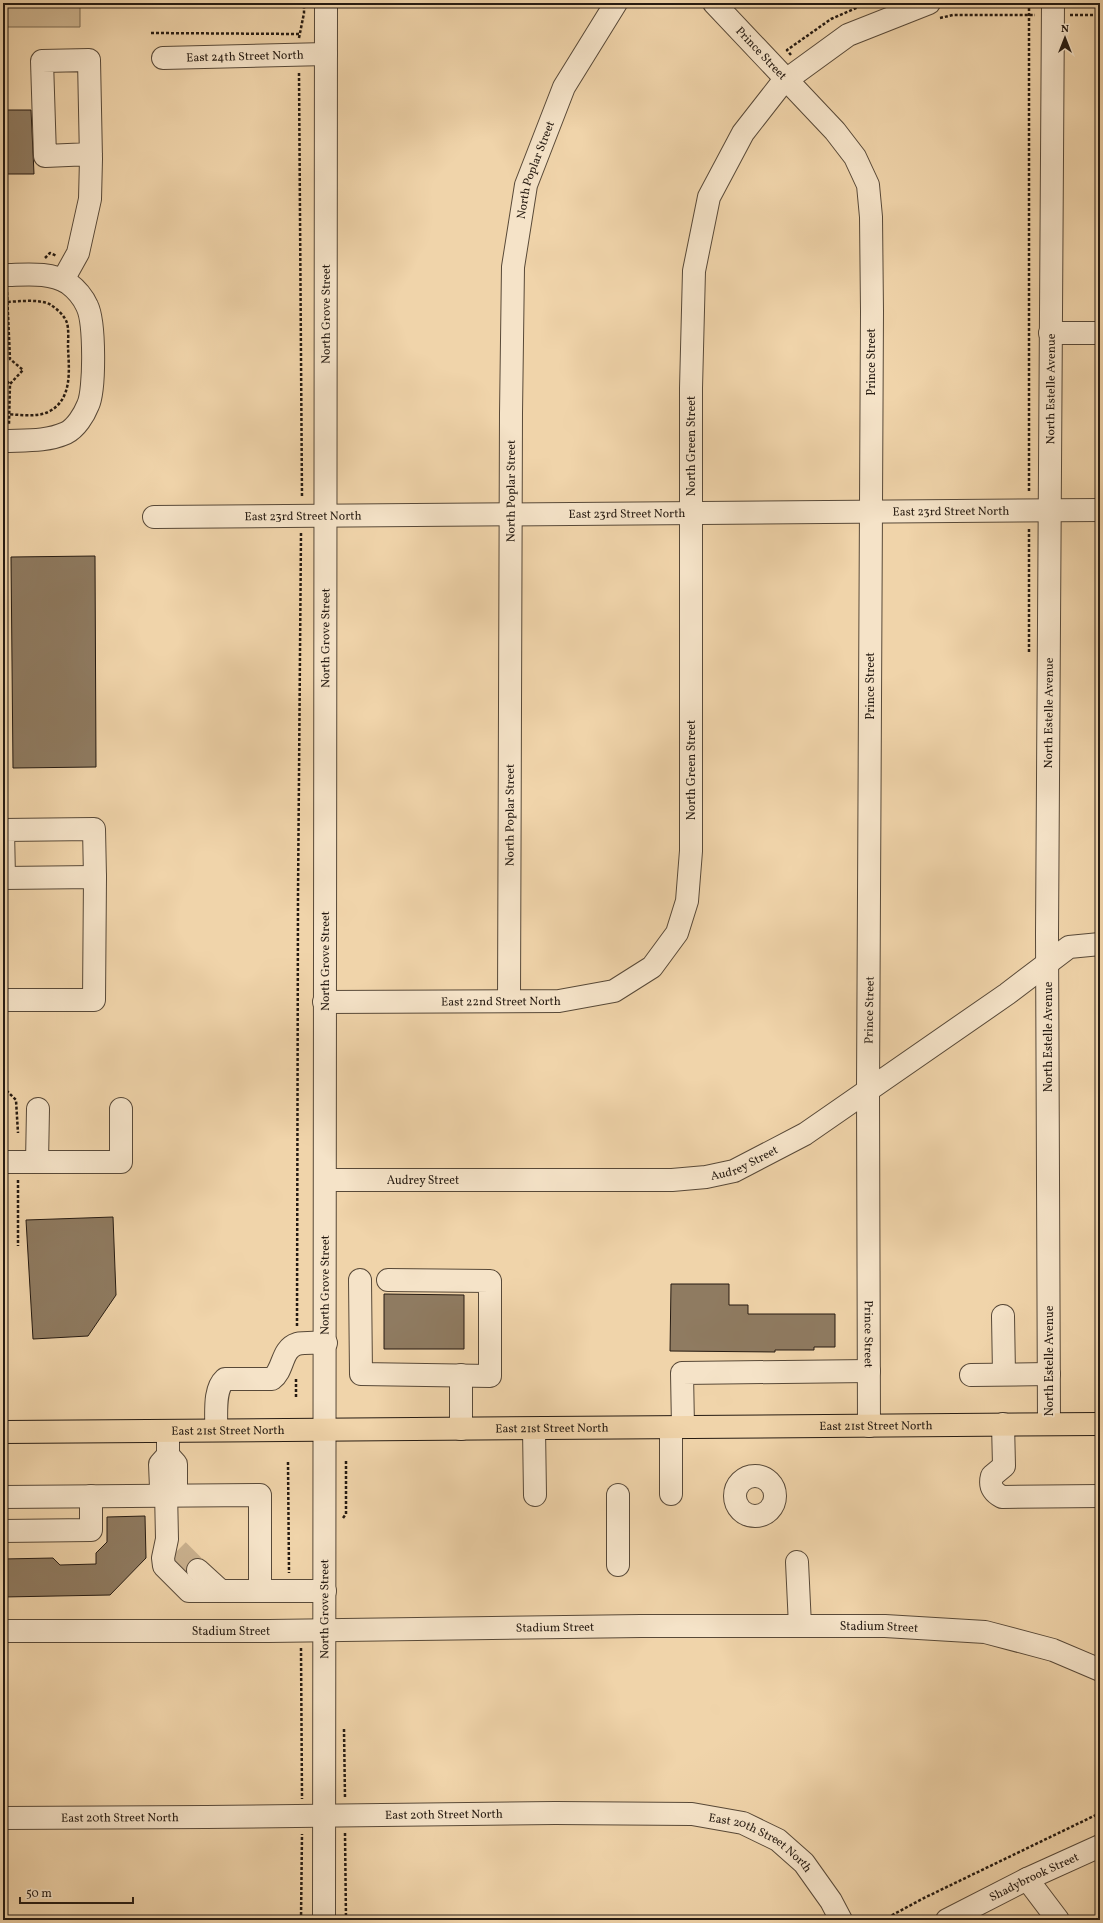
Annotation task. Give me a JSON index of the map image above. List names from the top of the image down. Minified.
{"streets":{"main road":["East 21st Street North"],"street":["Prince Street","East 24th Street North","North Poplar Street","North Grove Street","North Estelle Avenue","North Green Street","East 23rd Street North","East 22nd Street North","Audrey Street","Stadium Street","East 20th Street North","Shadybrook Street"]},"crossings":[["Prince Street","North Green Street"],["Prince Street","East 23rd Street North"],["Prince Street","Audrey Street"],["Prince Street","East 21st Street North"],["East 24th Street North","North Grove Street"],["North Poplar Street","East 23rd Street North"],["North Poplar Street","East 22nd Street North"],["North Grove Street","East 23rd Street North"],["North Grove Street","East 22nd Street North"],["North Grove Street","Audrey Street"],["North Grove Street","East 21st Street North"],["North Grove Street","Stadium Street"],["North Grove Street","East 20th Street North"],["North Estelle Avenue","East 23rd Street North"],["North Estelle Avenue","Audrey Street"],["North Estelle Avenue","East 21st Street North"],["North Green Street","East 23rd Street North"],["North Green Street","East 22nd Street North"]],"scale_bar":"50 m","north":"top"}
